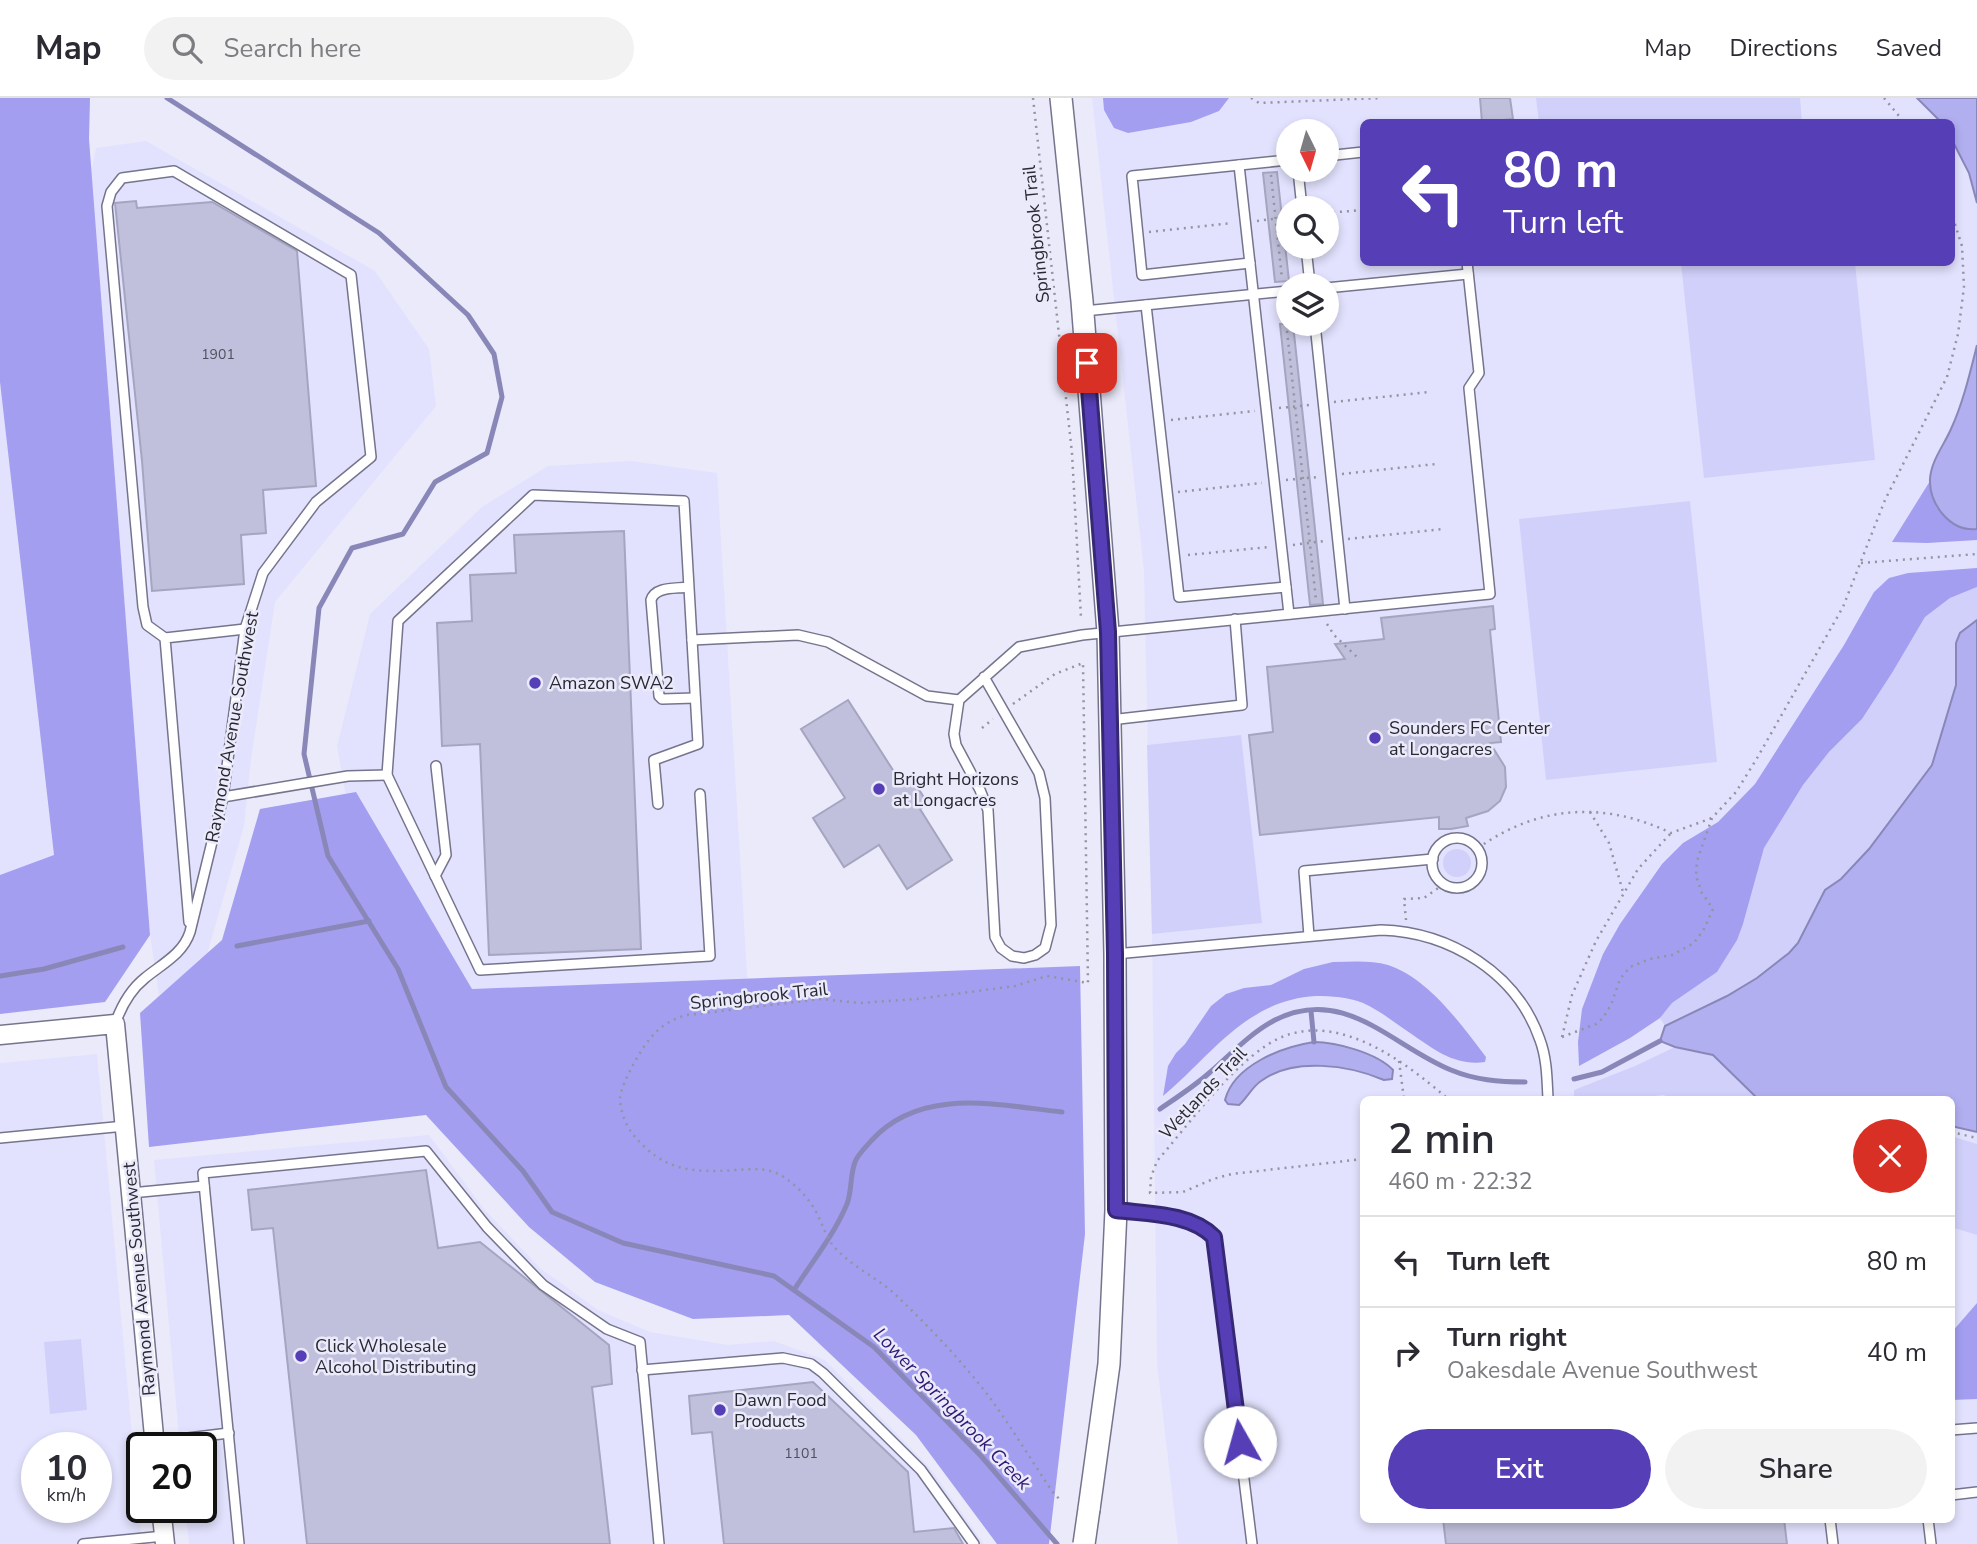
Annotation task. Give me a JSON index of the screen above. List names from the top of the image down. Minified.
{"streets":{"street":["Raymond Avenue Southwest"],"path":["Springbrook Trail","Wetlands Trail"]},"water":["Lower Springbrook Creek"],"places":["Amazon SWA2","Sounders FC Center at Longacres","Bright Horizons at Longacres","Click Wholesale Alcohol Distributing","Dawn Food Products"],"house_numbers":["1901","1101"],"north":"bottom","page":{"header":"Map","search":"Search here","nav":["Map","Directions","Saved"],"turn":["80 m","Turn left"],"heading":["2 min","460 m · 22:32"],"list":[{"name":"Turn left","value":"80 m"},{"name":"Turn right","note":"Oakesdale Avenue Southwest","value":"40 m"}],"buttons":["Exit","Share"],"speed":"10 km/h","limit":"20"}}
